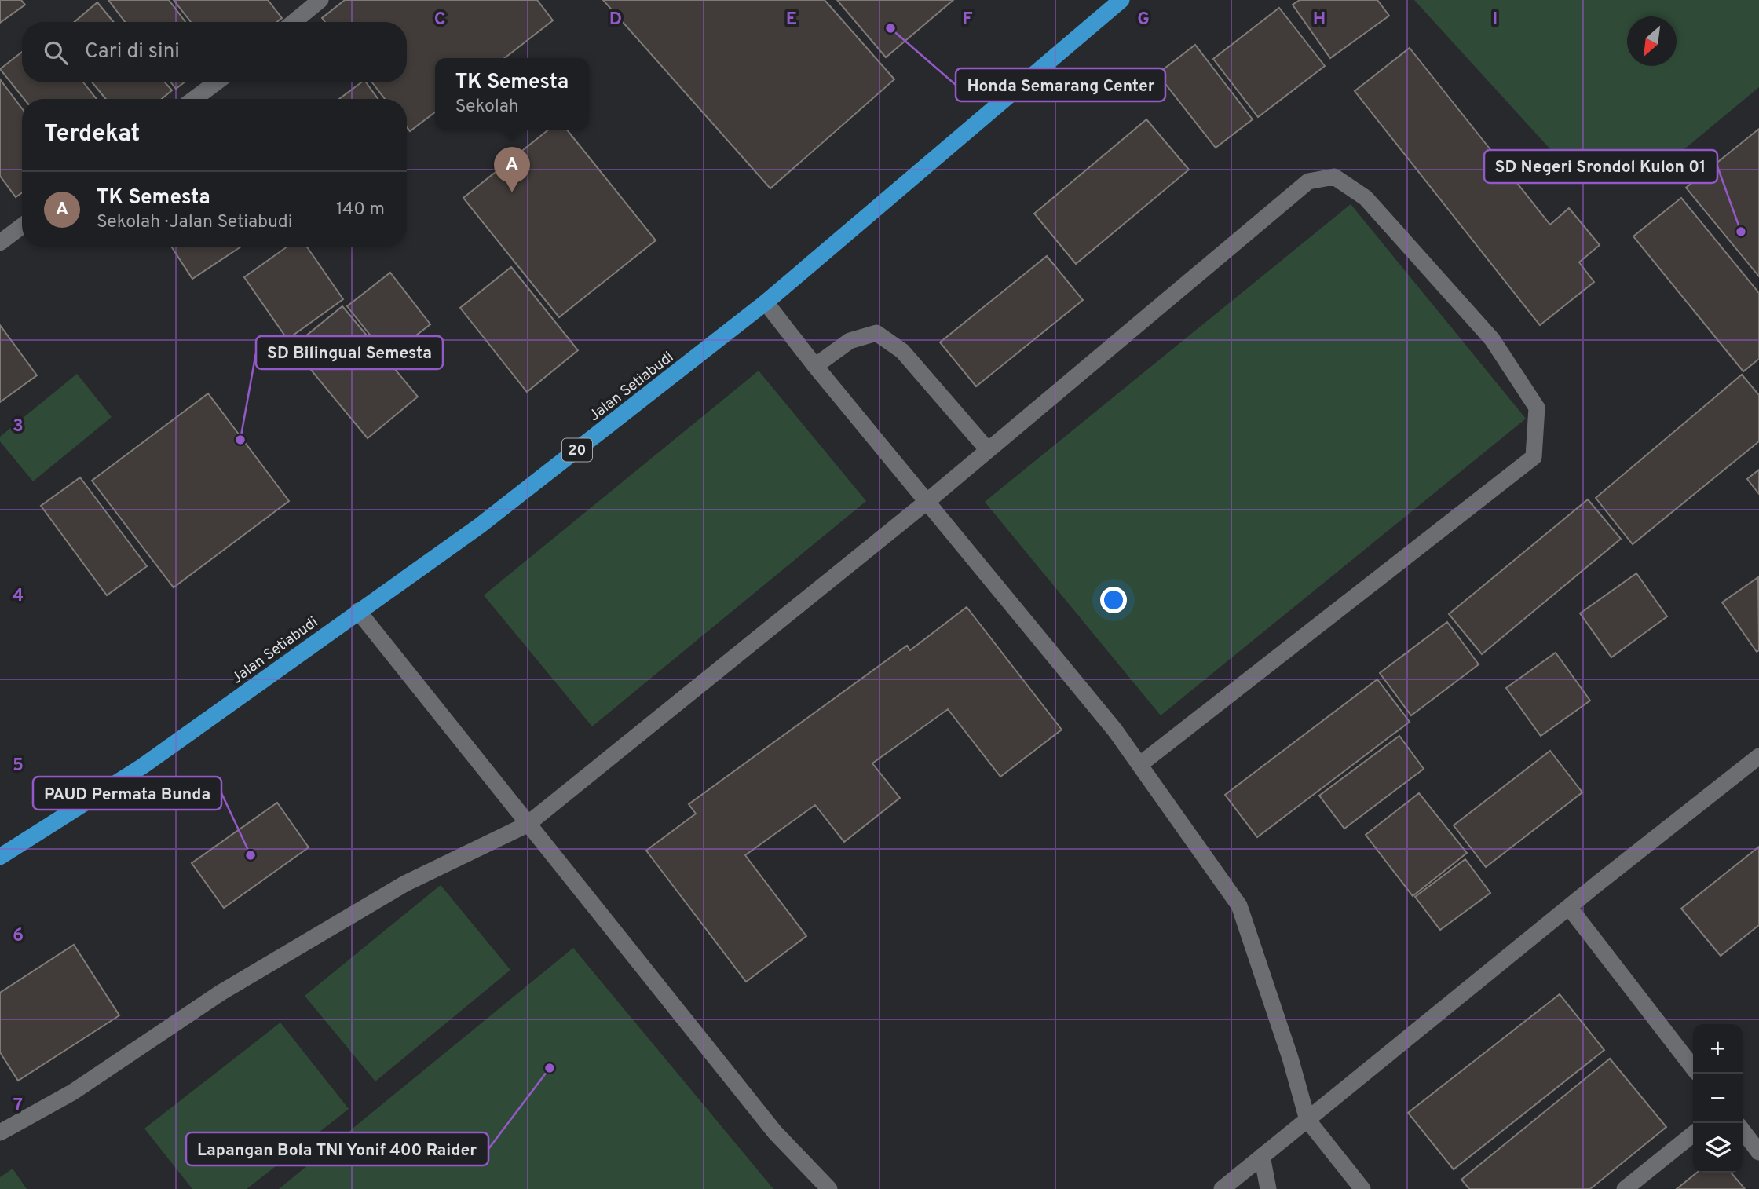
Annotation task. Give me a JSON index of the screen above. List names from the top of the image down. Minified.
{"streets":{"highway":["Jalan Setiabudi","20"]},"places":["Honda Semarang Center","SD Negeri Srondol Kulon 01","SD Bilingual Semesta","PAUD Permata Bunda","Lapangan Bola TNI Yonif 400 Raider"],"north":"bottom left","page":{"search":"Cari di sini","popup":["TK Semesta","Sekolah"],"heading":"Terdekat","pins":"A","list":[{"mark":"A","name":"TK Semesta","note":"Sekolah · Jalan Setiabudi","value":"140 m"}],"map_buttons":["+","−"]},"grid":{"columns":["C","D","E","F","G","H","I"],"rows":["3","4","5","6","7"]}}
